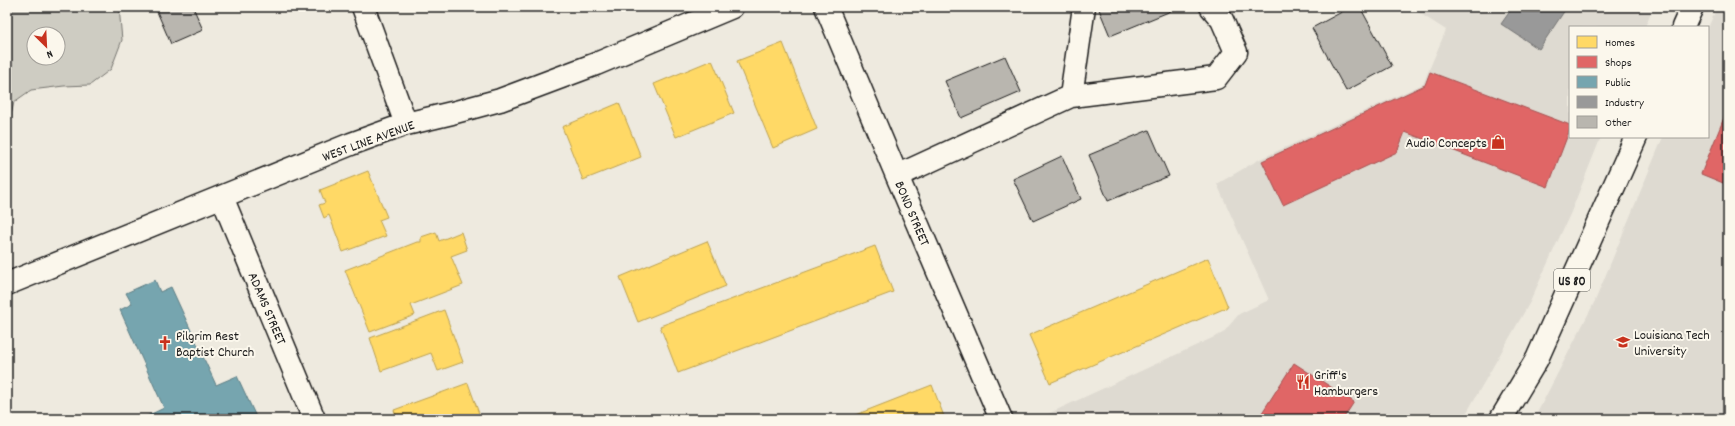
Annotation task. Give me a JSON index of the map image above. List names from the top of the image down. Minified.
{"streets":{"street":["WEST LINE AVENUE","BOND STREET","US 80","ADAMS STREET"]},"crossings":[["WEST LINE AVENUE","ADAMS STREET"]],"places":{"shop":["Audio Concepts"],"school or university":["Louisiana Tech University"],"church":["Pilgrim Rest Baptist Church"],"restaurant":["Griff's Hamburgers"]},"legend":["Homes","Shops","Public","Industry","Other"],"north":"bottom right"}
